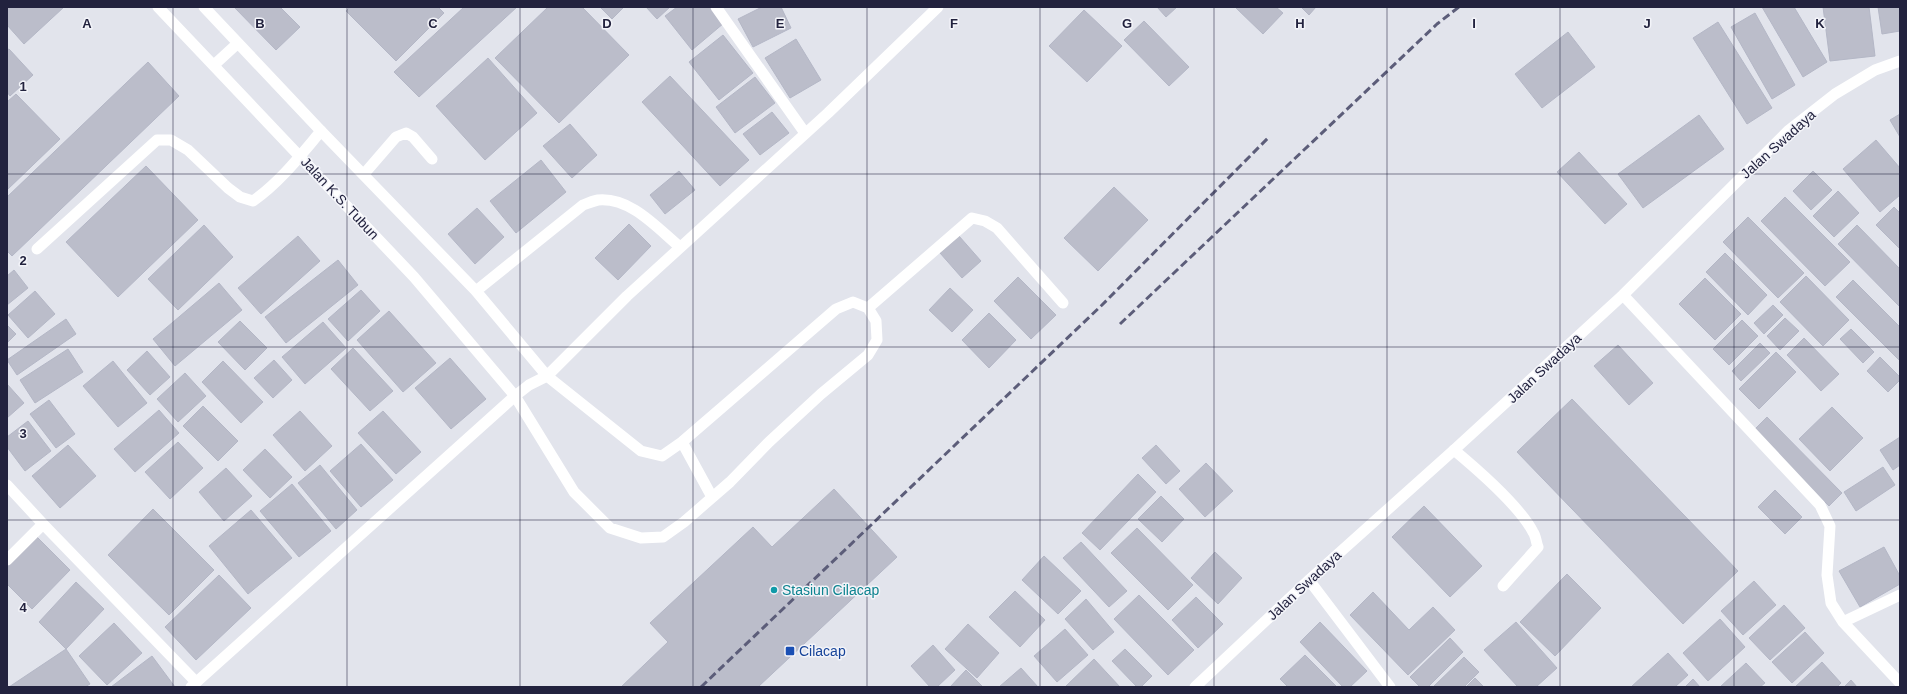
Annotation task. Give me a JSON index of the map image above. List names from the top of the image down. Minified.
{"streets":{"street":["Jalan Swadaya","Jalan K.S. Tubun"]},"places":{"other":["Stasiun Cilacap"],"transit":["Cilacap"]},"grid":{"columns":["A","B","C","D","E","F","G","H","I","J","K"],"rows":["1","2","3","4"]}}
